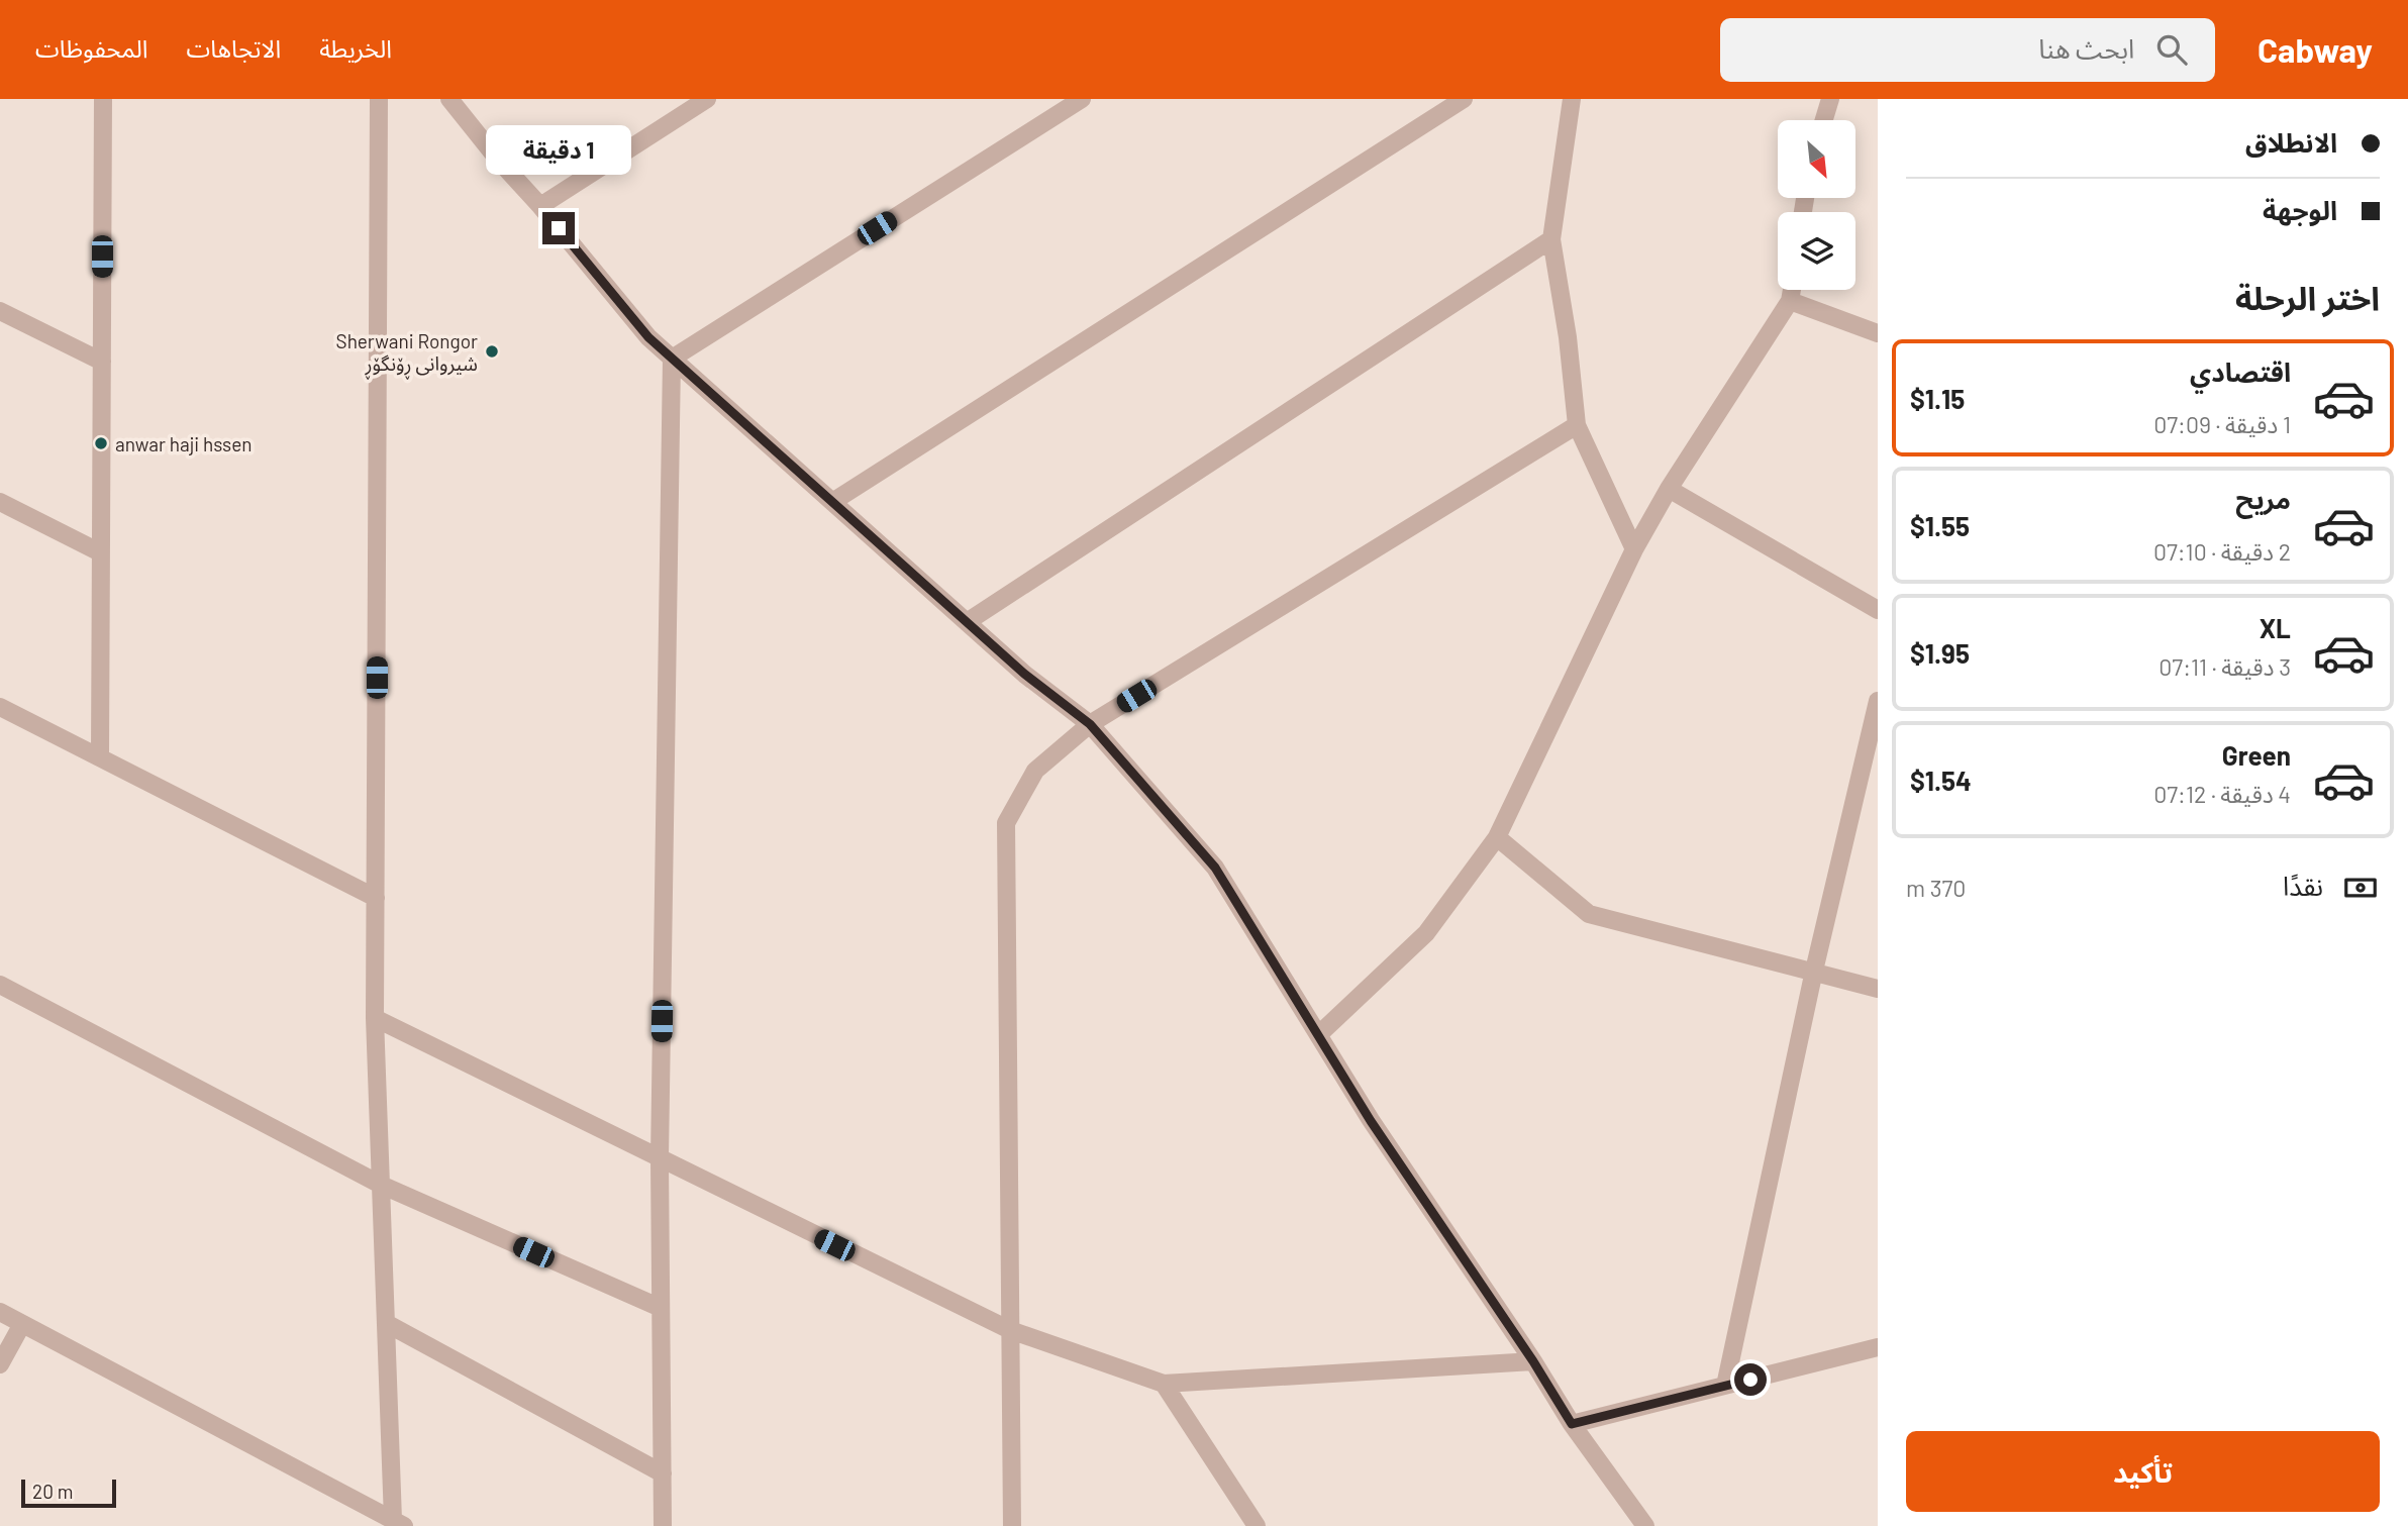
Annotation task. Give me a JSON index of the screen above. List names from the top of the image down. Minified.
{"places":["Sherwani Rongor شیروانی ڕۆنگۆڕ","anwar haji hssen"],"scale_bar":"20 m","north":"bottom right","page":{"header":"Cabway","search":"ابحث هنا","nav":["الخريطة","الاتجاهات","المحفوظات"],"banner":["الانطلاق","الوجهة"],"bubble":"1 دقيقة","heading":"اختر الرحلة","list":[{"name":"اقتصادي","note":"1 دقيقة · 07:09","value":"$1.15"},{"name":"مريح","note":"2 دقيقة · 07:10","value":"$1.55"},{"name":"XL","note":"3 دقيقة · 07:11","value":"$1.95"},{"name":"Green","note":"4 دقيقة · 07:12","value":"$1.54"}],"pay":["نقدًا","370 m"],"buttons":"تأكيد","scale":"20 m"}}
